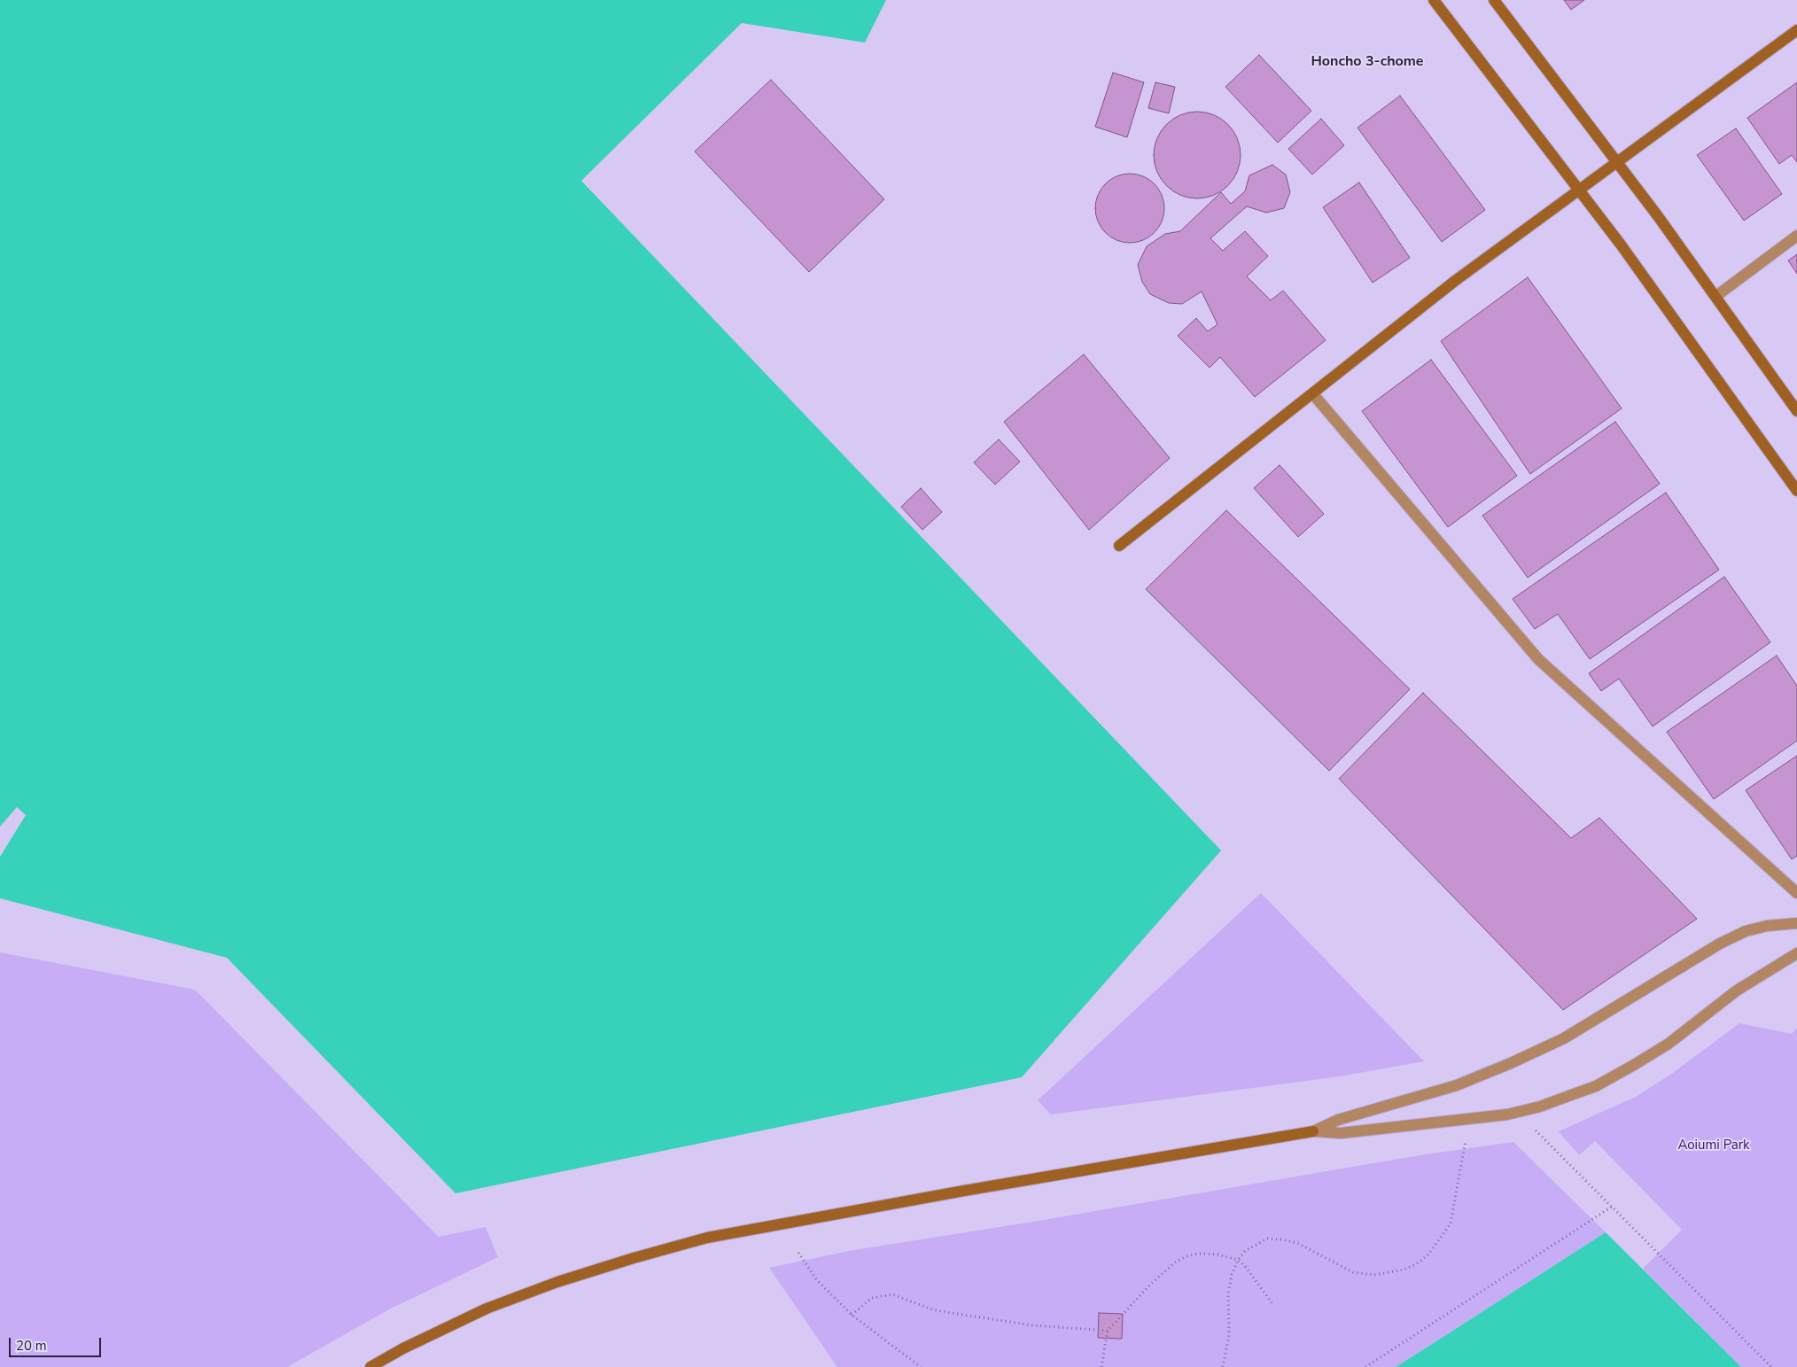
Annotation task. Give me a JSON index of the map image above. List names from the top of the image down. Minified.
{"districts":["Honcho 3-chome"],"parks":["Aoiumi Park"],"scale_bar":"20 m"}
